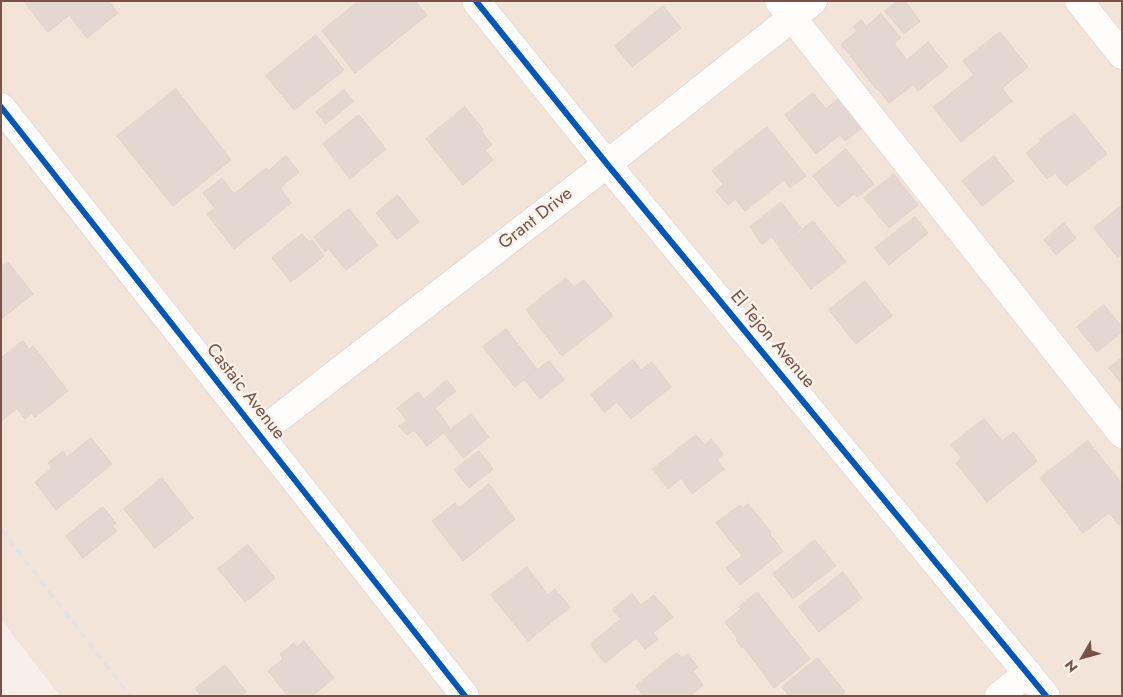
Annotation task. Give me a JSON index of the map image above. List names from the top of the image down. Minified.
{"streets":{"street":["Grant Drive","El Tejon Avenue","Castaic Avenue"]},"crossings":[["Grant Drive","El Tejon Avenue"],["Grant Drive","Castaic Avenue"]],"north":"bottom left"}
